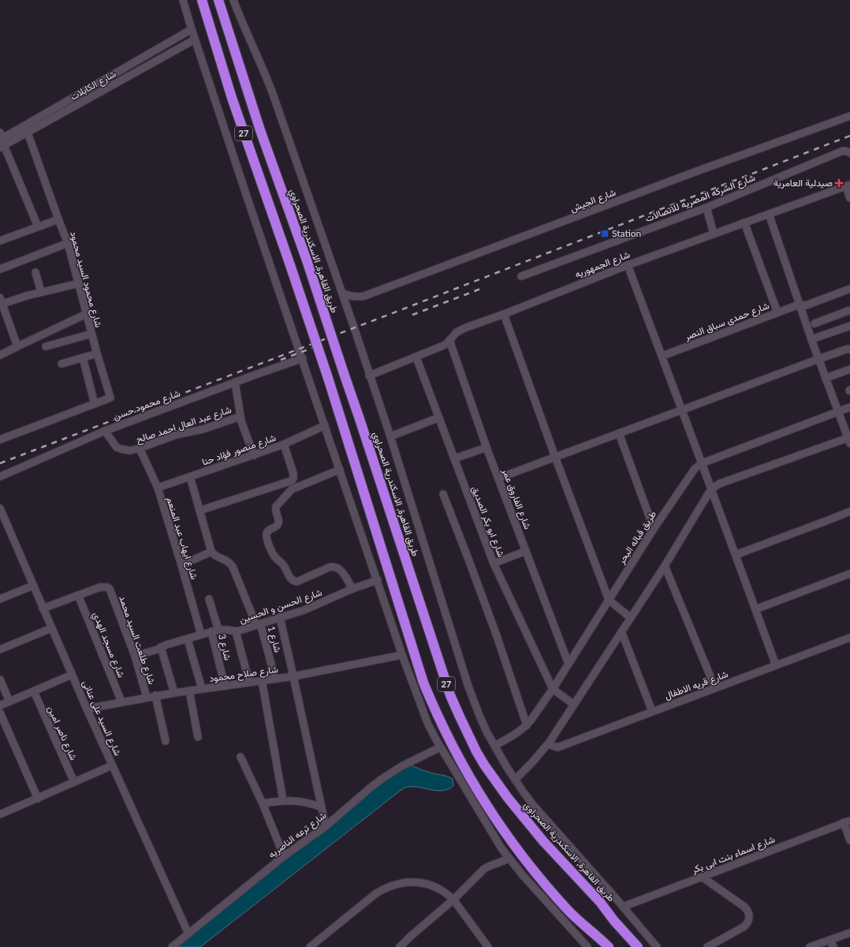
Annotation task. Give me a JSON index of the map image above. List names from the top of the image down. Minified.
{"streets":{"highway":["27","طريق القاهرة, الاسكندرية الصحراوي"],"street":["شارع الكابلات","شارع الشركه المصريه للاتصالات","شارع الجيش","شارع الجمهوريه","شارع محمود السيد محمود","شارع حمدى سباق النصر","شارع محمود حسن","شارع عبد العال احمد صالح","شارع منصور فؤاد حنا","شارع الفاروق عمر","شارع ابو بكر الصديق","طريق قباله البحر","شارع ايهاب عبد المنعم","شارع الحسن و الحسين","شارع 1","شارع طلعت السيد محمد","شارع مسجد الهدي","شارع 3","شارع صلاح محمود","شارع قريه الاطفال","شارع السيد على عنانى","شارع ناصر امين","شارع ترعه الناصريه","شارع اسماء بنت ابى بكر"]},"crossings":[["شارع الكابلات","شارع محمود السيد محمود"],["شارع الجمهوريه","شارع الفاروق عمر"],["شارع الجمهوريه","شارع ابو بكر الصديق"],["شارع محمود السيد محمود","شارع محمود حسن"],["شارع محمود حسن","شارع عبد العال احمد صالح"],["شارع عبد العال احمد صالح","شارع ايهاب عبد المنعم"],["شارع منصور فؤاد حنا","شارع ايهاب عبد المنعم"],["شارع الفاروق عمر","طريق قباله البحر"],["شارع ابو بكر الصديق","طريق قباله البحر"],["شارع ايهاب عبد المنعم","شارع الحسن و الحسين"],["شارع الحسن و الحسين","شارع 1"],["شارع الحسن و الحسين","شارع طلعت السيد محمد"],["شارع الحسن و الحسين","شارع 3"],["شارع 1","شارع صلاح محمود"],["شارع طلعت السيد محمد","شارع مسجد الهدي"],["شارع طلعت السيد محمد","شارع صلاح محمود"],["شارع مسجد الهدي","شارع صلاح محمود"],["شارع 3","شارع صلاح محمود"],["شارع صلاح محمود","شارع السيد على عنانى"],["شارع السيد على عنانى","شارع ترعه الناصريه"]],"places":{"health":["صيدلية العامرية"],"transit":["Station"]}}
